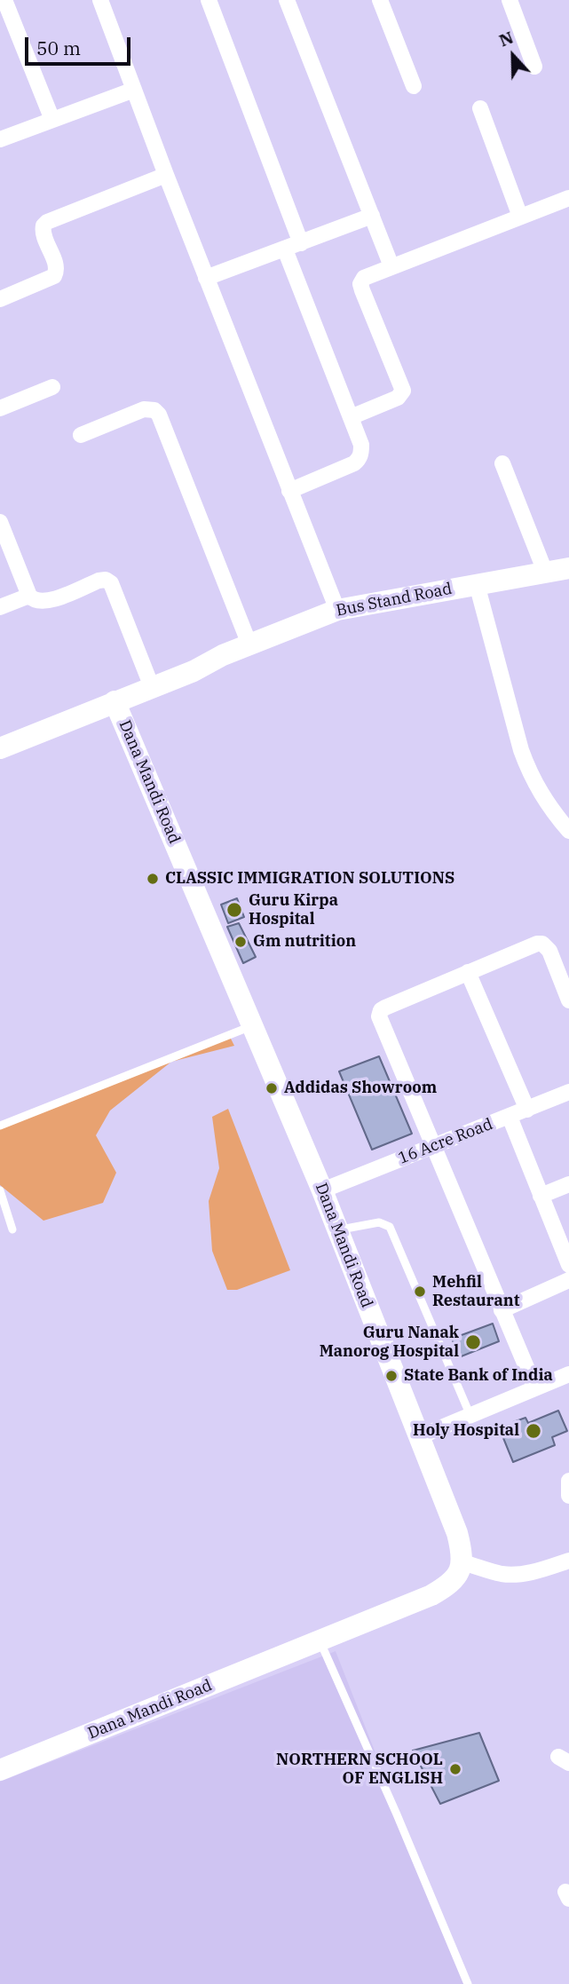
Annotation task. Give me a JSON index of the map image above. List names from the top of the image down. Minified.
{"streets":{"street":["Bus Stand Road","Dana Mandi Road","16 Acre Road"]},"crossings":[["Bus Stand Road","Dana Mandi Road"],["Dana Mandi Road","16 Acre Road"]],"places":["CLASSIC IMMIGRATION SOLUTIONS","Guru Kirpa Hospital","Gm nutrition","Addidas Showroom","Mehfil Restaurant","Guru Nanak Manorog Hospital","State Bank of India","Holy Hospital","NORTHERN SCHOOL OF ENGLISH"],"scale_bar":"50 m","north":"top"}
